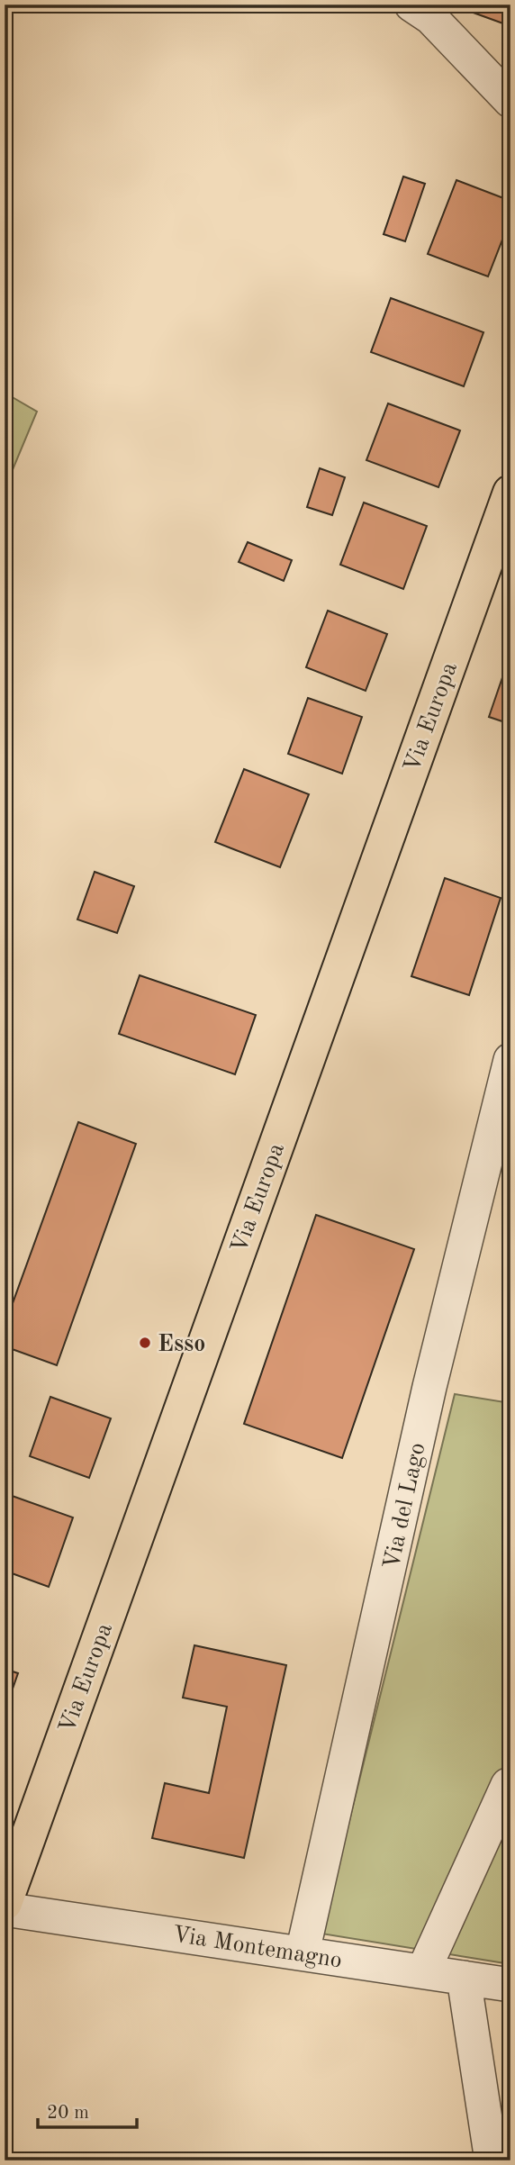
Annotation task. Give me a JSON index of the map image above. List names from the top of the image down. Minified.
{"streets":{"main road":["Via Europa"],"street":["Via del Lago","Via Montemagno"]},"crossings":[["Via del Lago","Via Montemagno"]],"places":["Esso"],"scale_bar":"20 m"}
